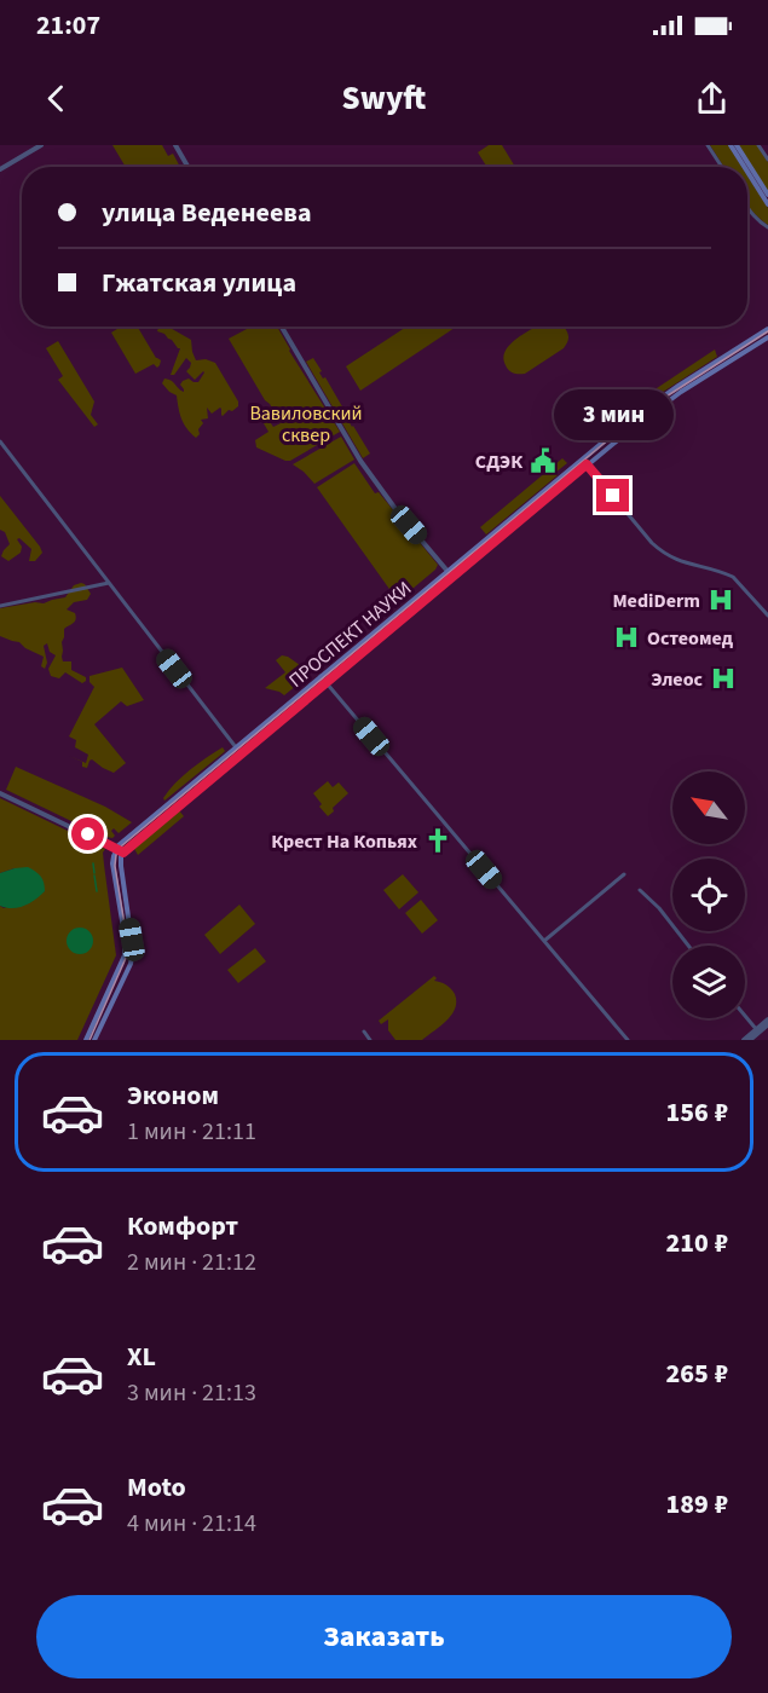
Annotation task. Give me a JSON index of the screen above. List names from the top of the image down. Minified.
{"streets":{"main road":["ПРОСПЕКТ НАУКИ"]},"parks":["Вавиловский сквер"],"places":{"public building":["СДЭК"],"hospital":["MediDerm","Остеомед","Элеос"],"church":["Крест На Копьях"]},"north":"top left","page":{"status":"21:07","header":"Swyft","banner":["улица Веденеева","Гжатская улица"],"bubble":"3 мин","list":[{"name":"Эконом","note":"1 мин · 21:11","value":"156 ₽"},{"name":"Комфорт","note":"2 мин · 21:12","value":"210 ₽"},{"name":"XL","note":"3 мин · 21:13","value":"265 ₽"},{"name":"Moto","note":"4 мин · 21:14","value":"189 ₽"}],"buttons":"Заказать"}}
